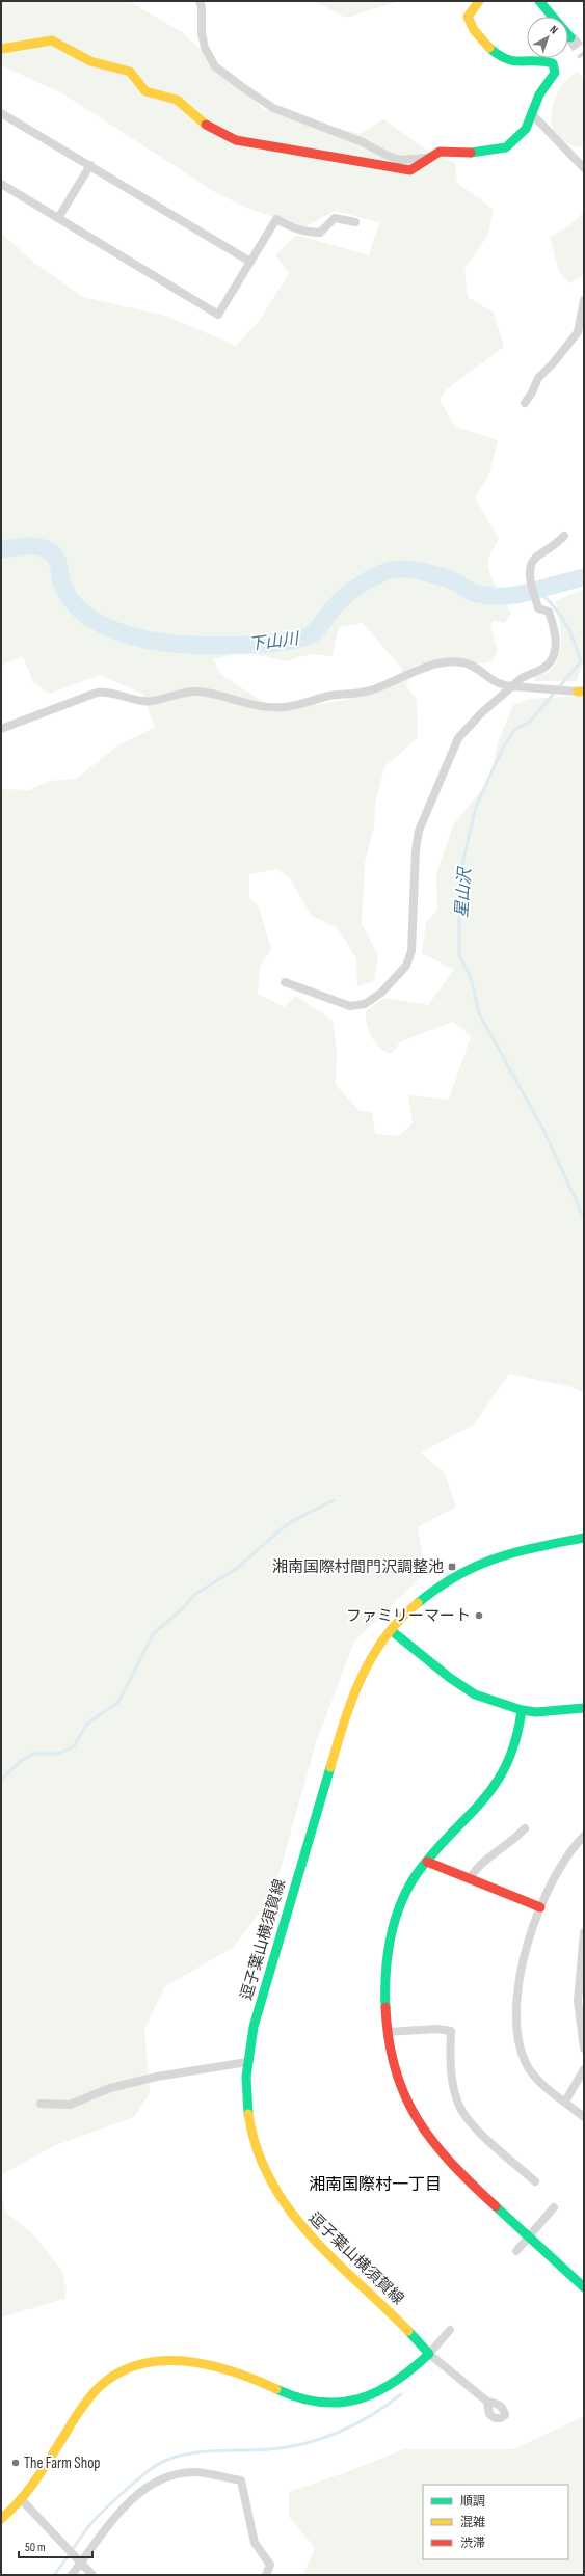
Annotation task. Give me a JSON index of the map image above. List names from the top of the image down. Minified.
{"streets":{"street":["逗子葉山横須賀線"]},"districts":["湘南国際村一丁目"],"water":["下山川","星山沢"],"places":{"transit":["湘南国際村間門沢調整池"],"other":["ファミリーマート","The Farm Shop"]},"legend":["順調","混雑","渋滞"],"scale_bar":"50 m","north":"top right"}
